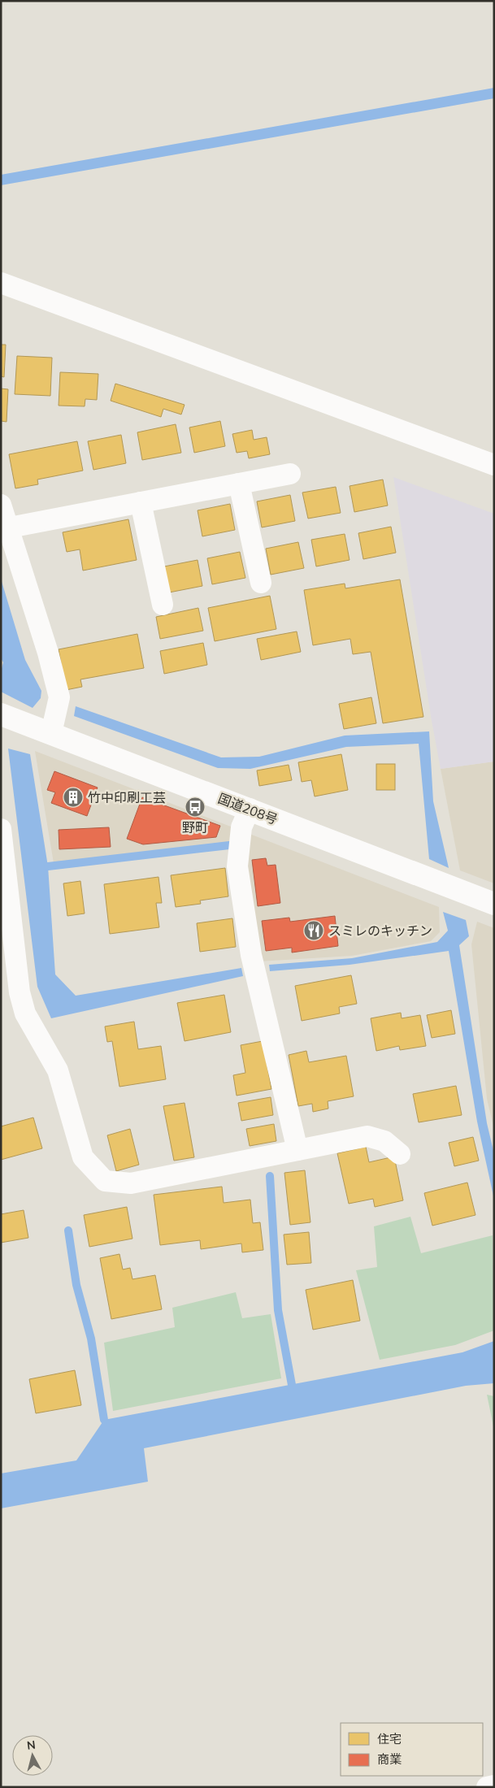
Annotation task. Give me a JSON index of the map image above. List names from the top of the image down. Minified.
{"streets":{"highway":["国道208号"]},"places":{"building":["竹中印刷工芸"],"bus stop":["野町"],"restaurant":["スミレのキッチン"]},"legend":["住宅","商業"],"north":"top"}
